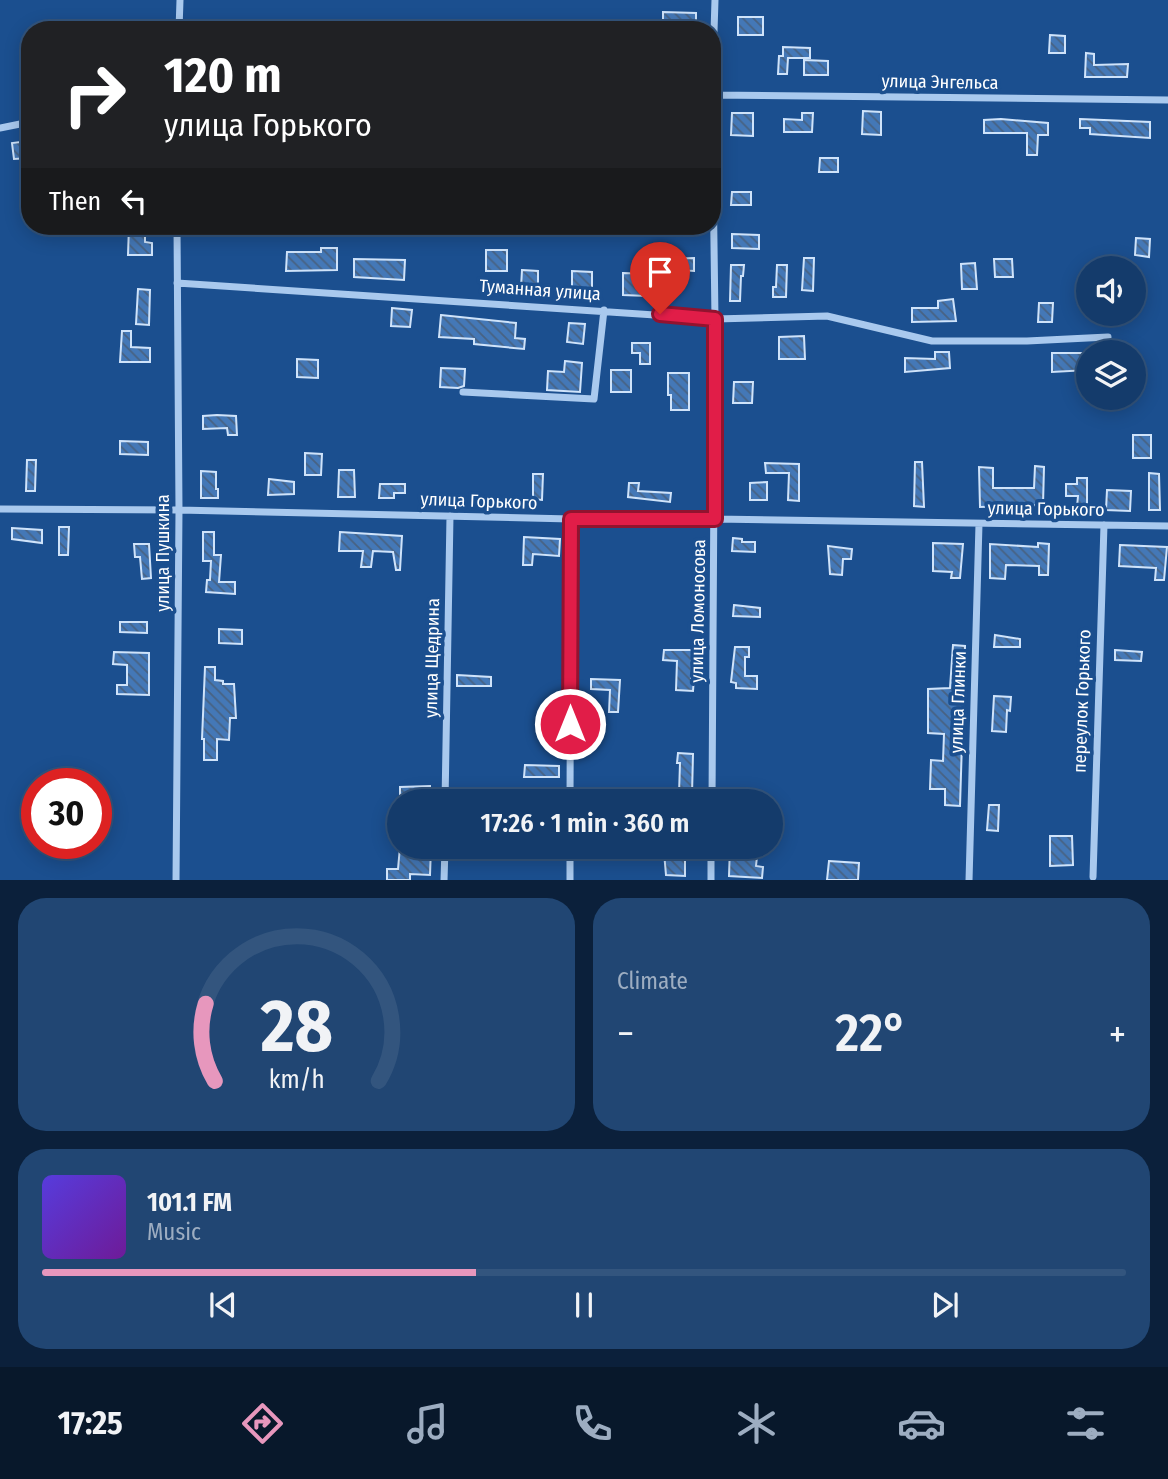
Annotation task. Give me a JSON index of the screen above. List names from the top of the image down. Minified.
{"streets":{"street":["улица Энгельса","Туманная улица","улица Горького","улица Пушкина","улица Ломоносова","улица Щедрина","переулок Горького","улица Глинки"]},"crossings":[["Туманная улица","улица Пушкина"],["Туманная улица","улица Ломоносова"],["улица Горького","улица Пушкина"],["улица Горького","улица Ломоносова"],["улица Горького","улица Щедрина"],["улица Горького","переулок Горького"],["улица Горького","улица Глинки"]],"page":{"turn":["120 m","улица Горького"],"then":"Then","limit":"30","trip":"17:26 · 1 min · 360 m","tile":"Climate","heat":["−","22°","+"],"song":["101.1 FM","Music"],"tabs":"17:25","gauge":["28","km/h"]}}
